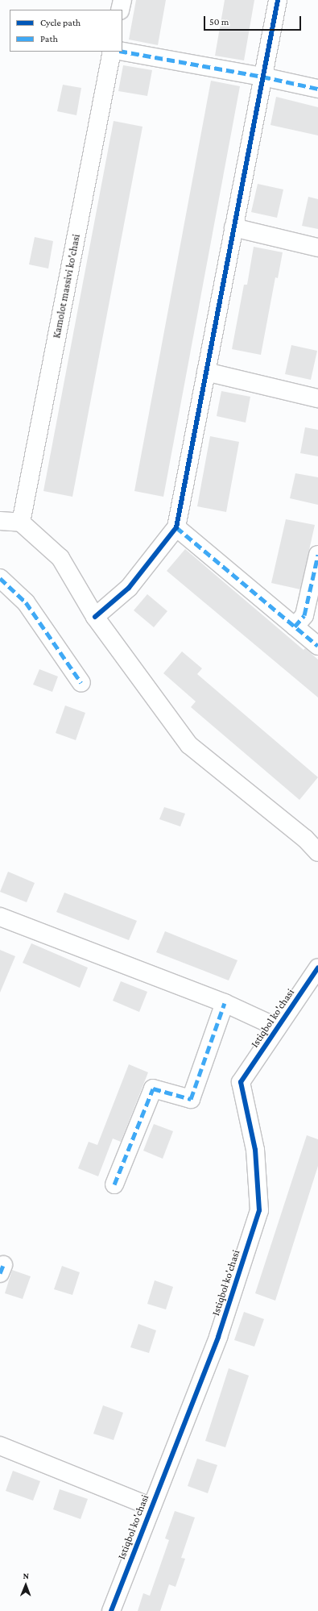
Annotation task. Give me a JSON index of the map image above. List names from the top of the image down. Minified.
{"streets":{"street":["Kamolot massivi ko'chasi","Istiqbol ko'chasi"]},"legend":["Cycle path","Path"],"scale_bar":"50 m","north":"top"}
